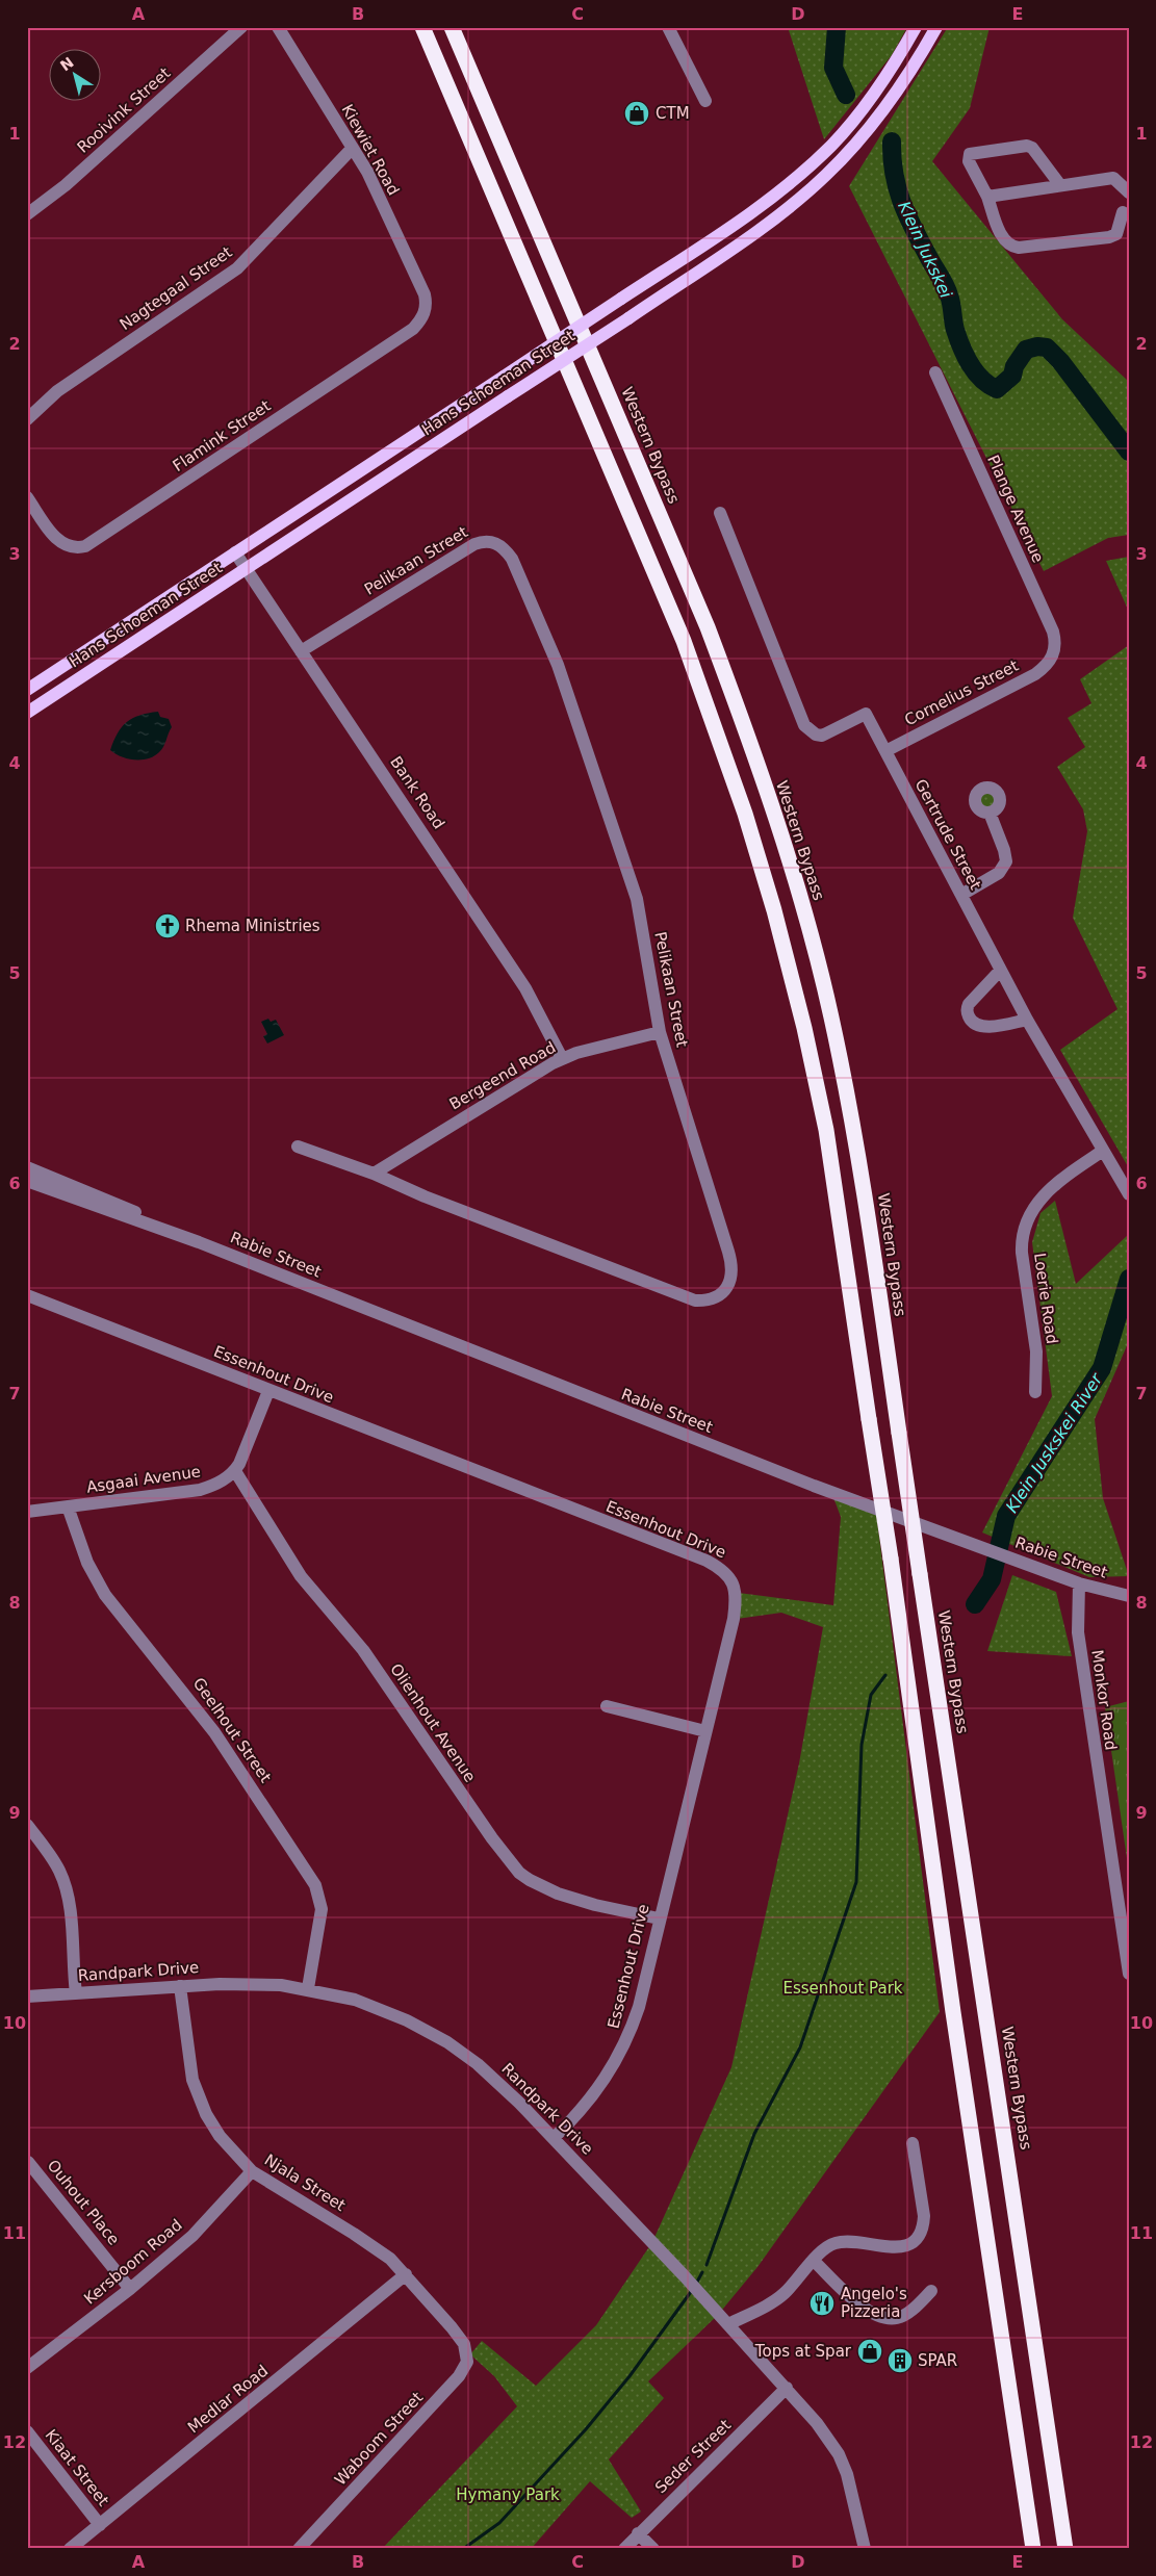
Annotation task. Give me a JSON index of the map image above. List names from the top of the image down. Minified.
{"streets":{"highway":["Western Bypass"],"main road":["Hans Schoeman Street"],"street":["Rooivink Street","Kiewiet Road","Nagtegaal Street","Flamink Street","Plange Avenue","Pelikaan Street","Cornelius Street","Bank Road","Gertrude Street","Bergeend Road","Rabie Street","Loerie Road","Essenhout Drive","Asgaai Avenue","Monkor Road","Olienhout Avenue","Geelhout Street","Randpark Drive","Njala Street","Ouhout Place","Kersboom Road","Medlar Road","Waboom Street","Seder Street","Kiaat Street"]},"crossings":[["Kiewiet Road","Nagtegaal Street"],["Kiewiet Road","Flamink Street"],["Hans Schoeman Street","Bank Road"],["Plange Avenue","Cornelius Street"],["Pelikaan Street","Bank Road"],["Pelikaan Street","Bergeend Road"],["Cornelius Street","Gertrude Street"],["Bank Road","Bergeend Road"],["Gertrude Street","Loerie Road"],["Rabie Street","Monkor Road"],["Essenhout Drive","Asgaai Avenue"],["Essenhout Drive","Olienhout Avenue"],["Essenhout Drive","Randpark Drive"],["Asgaai Avenue","Olienhout Avenue"],["Asgaai Avenue","Geelhout Street"],["Geelhout Street","Randpark Drive"],["Randpark Drive","Njala Street"],["Randpark Drive","Seder Street"],["Njala Street","Kersboom Road"],["Njala Street","Medlar Road"],["Njala Street","Waboom Street"],["Ouhout Place","Kersboom Road"],["Medlar Road","Kiaat Street"]],"water":["Klein Jukskei","Klein Juskskei River"],"parks":["Essenhout Park","Hymany Park"],"places":{"shop":["CTM","Tops at Spar"],"church":["Rhema Ministries"],"restaurant":["Angelo's Pizzeria"],"building":["SPAR"]},"north":"top left","grid":{"columns":["A","B","C","D","E"],"rows":["1","2","3","4","5","6","7","8","9","10","11","12"]}}
